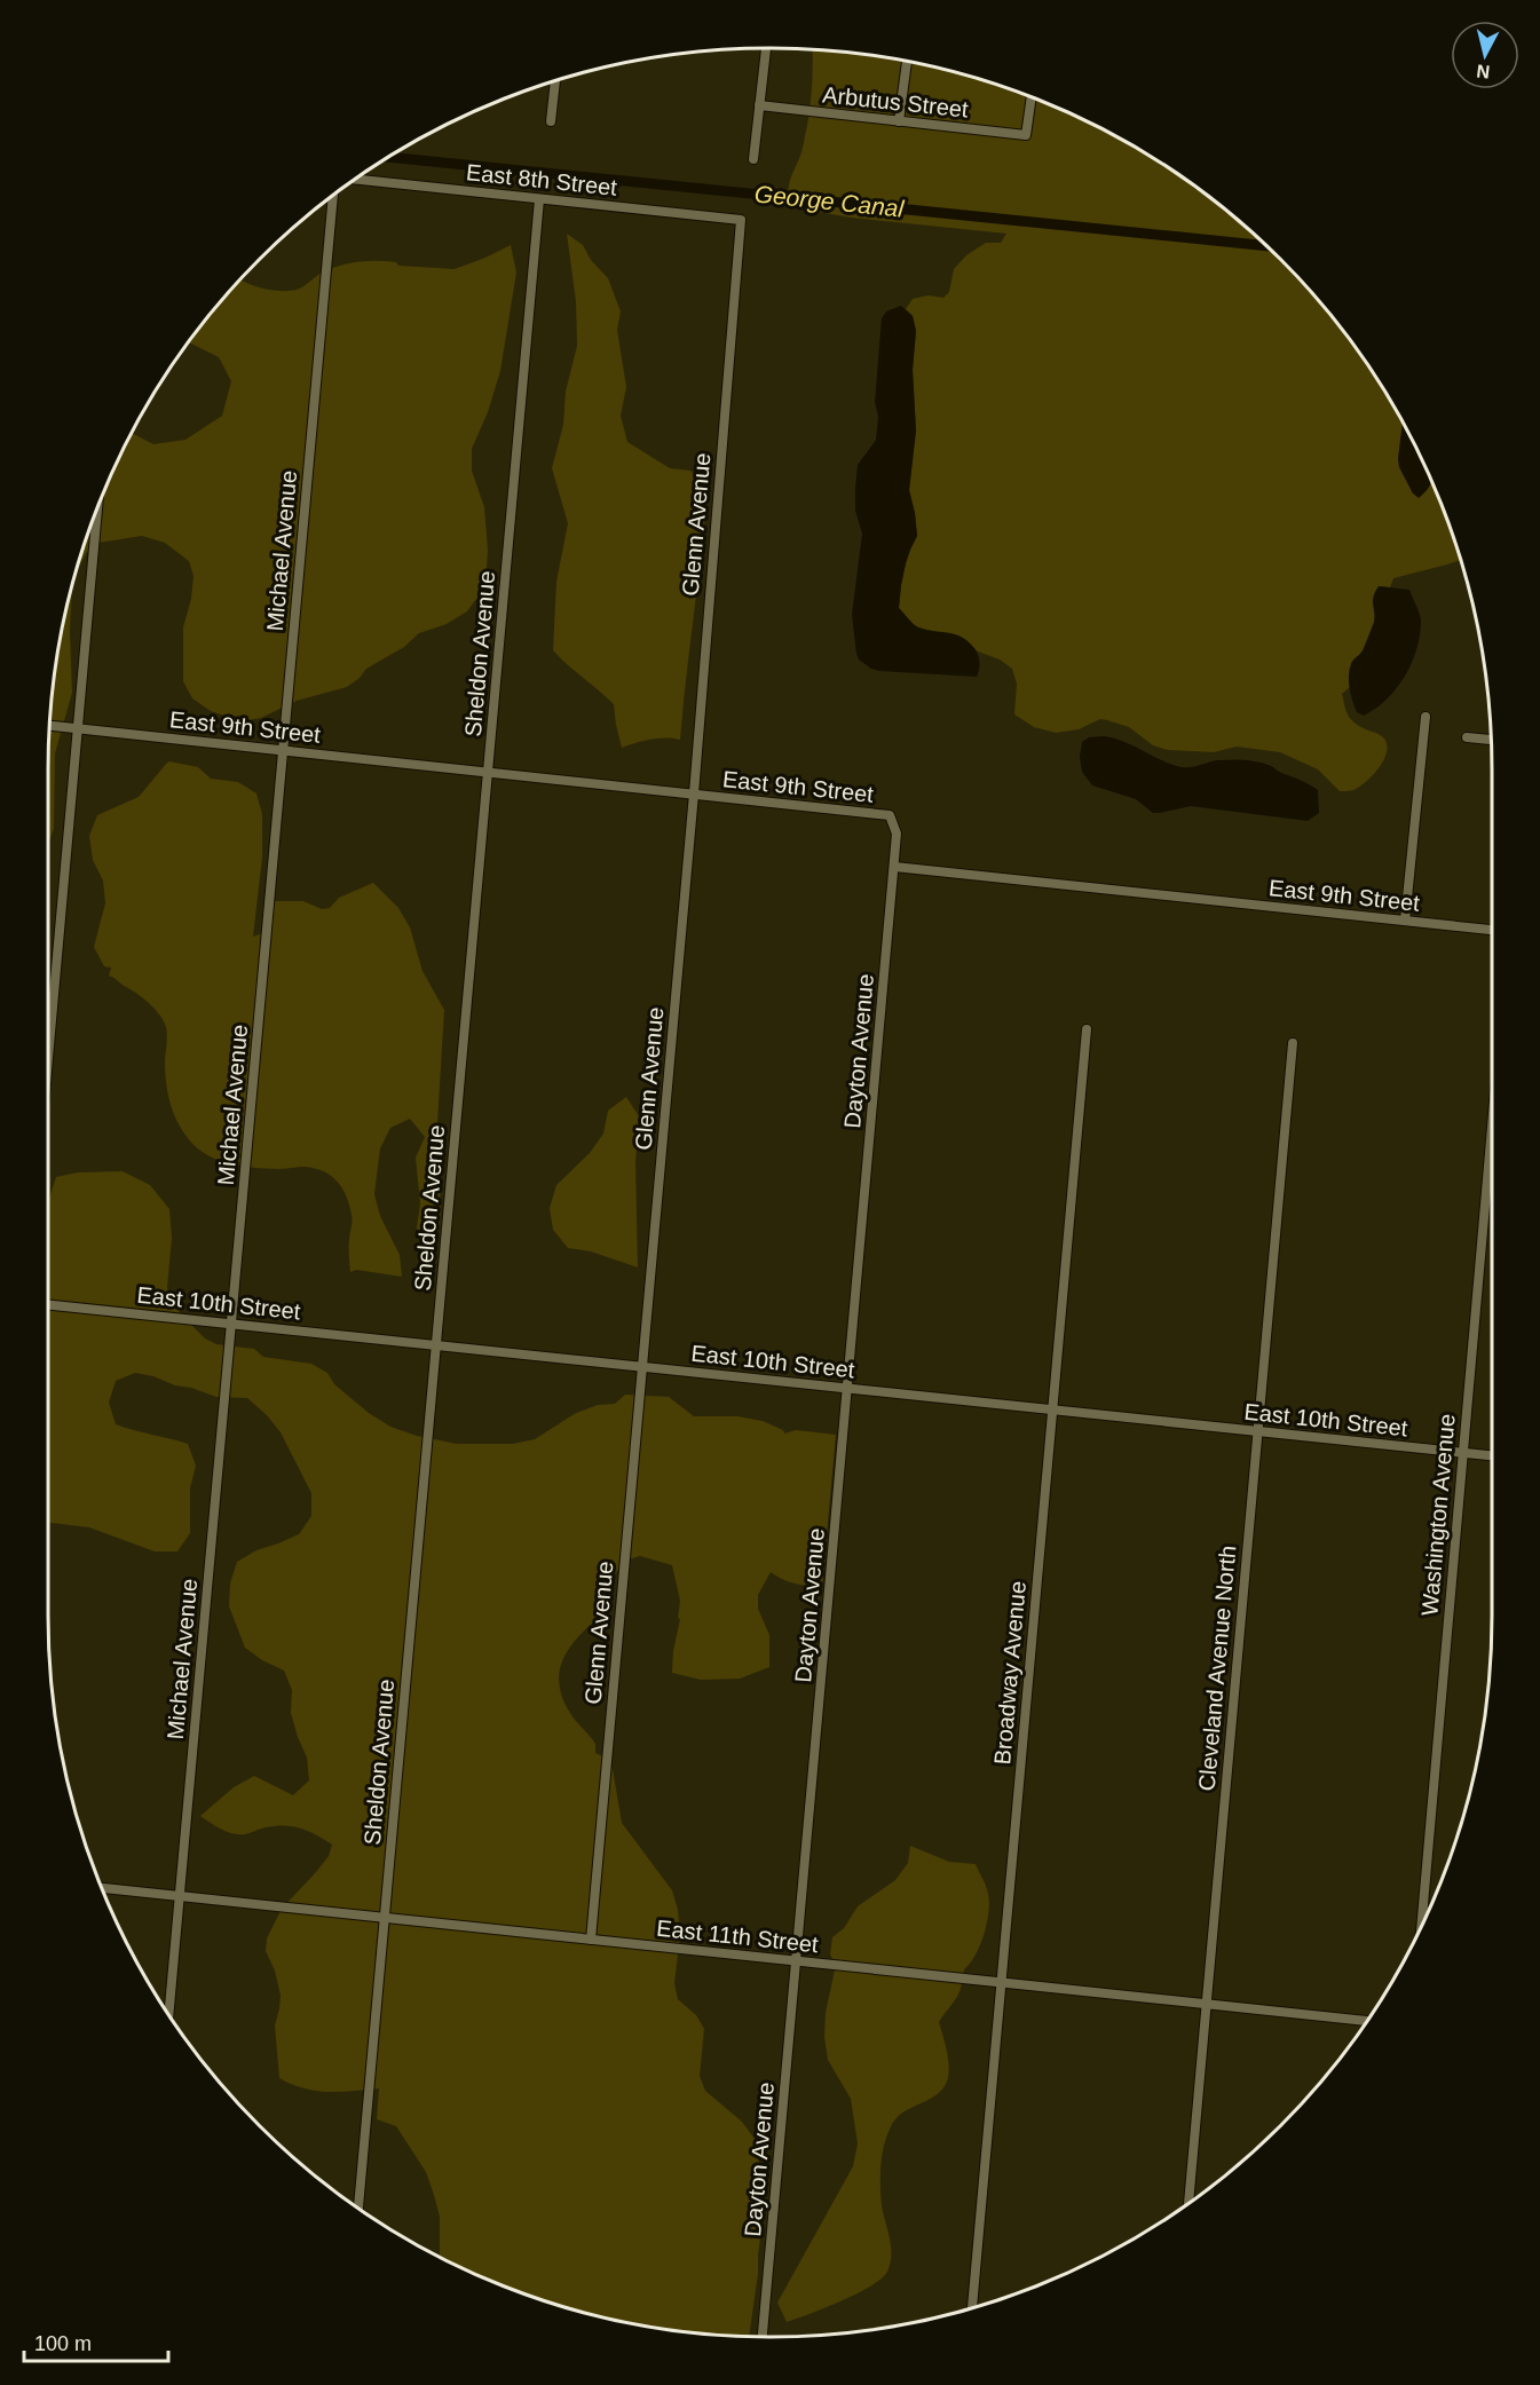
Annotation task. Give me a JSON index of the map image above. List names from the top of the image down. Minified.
{"streets":{"street":["Arbutus Street","East 8th Street","Glenn Avenue","Michael Avenue","Sheldon Avenue","East 9th Street","Dayton Avenue","East 10th Street","Washington Avenue","Cleveland Avenue North","Broadway Avenue","East 11th Street"]},"crossings":[["East 8th Street","Glenn Avenue"],["East 8th Street","Sheldon Avenue"],["Glenn Avenue","East 9th Street"],["Glenn Avenue","East 10th Street"],["Glenn Avenue","East 11th Street"],["Michael Avenue","East 9th Street"],["Michael Avenue","East 10th Street"],["Michael Avenue","East 11th Street"],["Sheldon Avenue","East 9th Street"],["Sheldon Avenue","East 10th Street"],["Sheldon Avenue","East 11th Street"],["East 9th Street","Dayton Avenue"],["Dayton Avenue","East 10th Street"],["Dayton Avenue","East 11th Street"],["East 10th Street","Washington Avenue"],["East 10th Street","Cleveland Avenue North"],["East 10th Street","Broadway Avenue"],["Cleveland Avenue North","East 11th Street"],["Broadway Avenue","East 11th Street"]],"water":["George Canal"],"scale_bar":"100 m","north":"bottom"}
